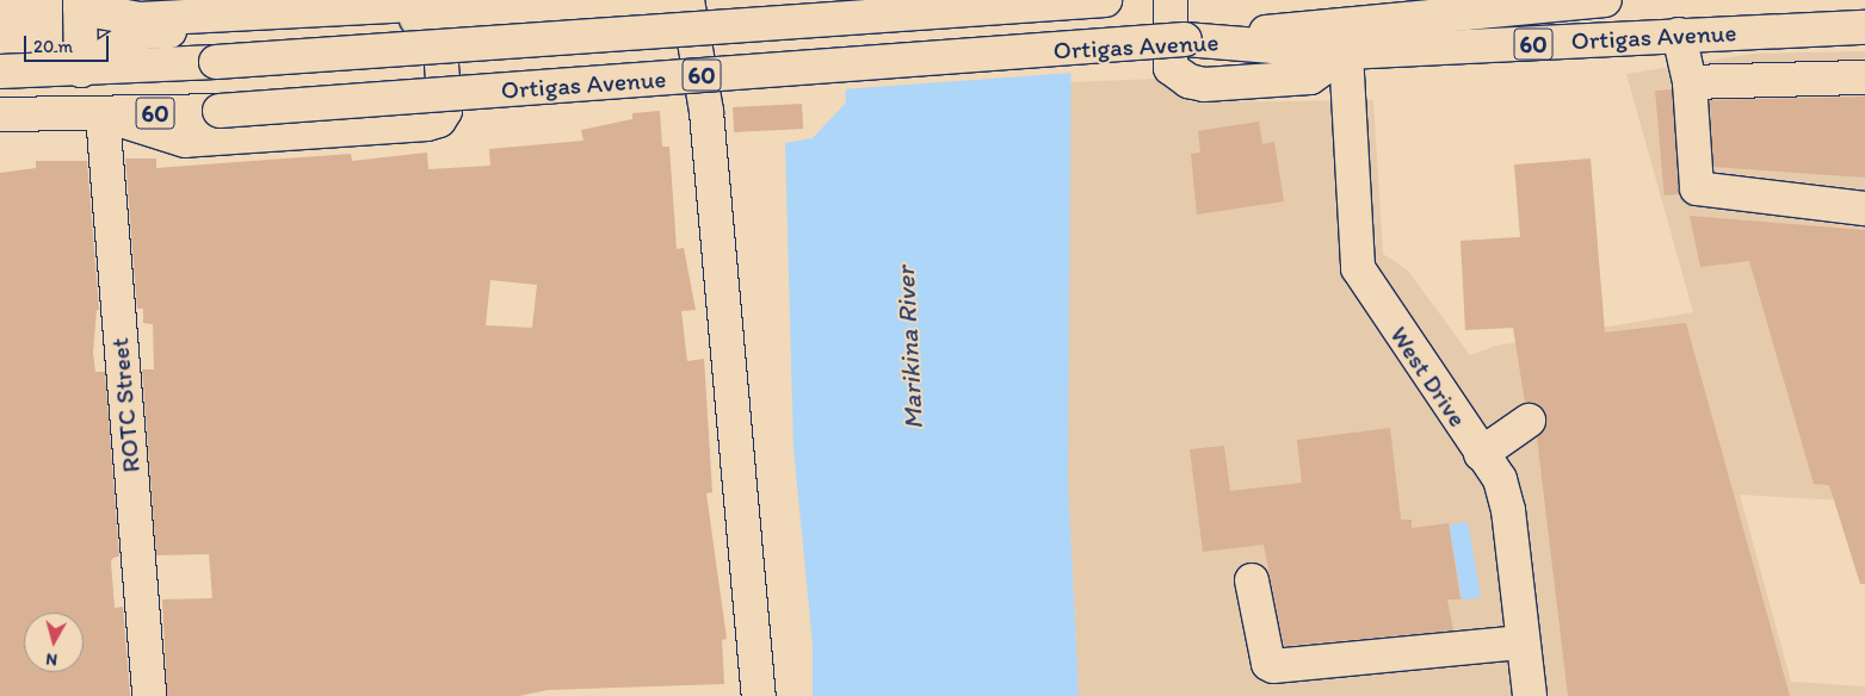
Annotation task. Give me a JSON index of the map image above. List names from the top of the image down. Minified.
{"streets":{"street":["Ortigas Avenue","60","West Drive","ROTC Street"]},"crossings":[["Ortigas Avenue","60"],["Ortigas Avenue","West Drive"],["Ortigas Avenue","ROTC Street"],["60","West Drive"],["60","ROTC Street"]],"water":["Marikina River"],"scale_bar":"20 m","north":"bottom"}
